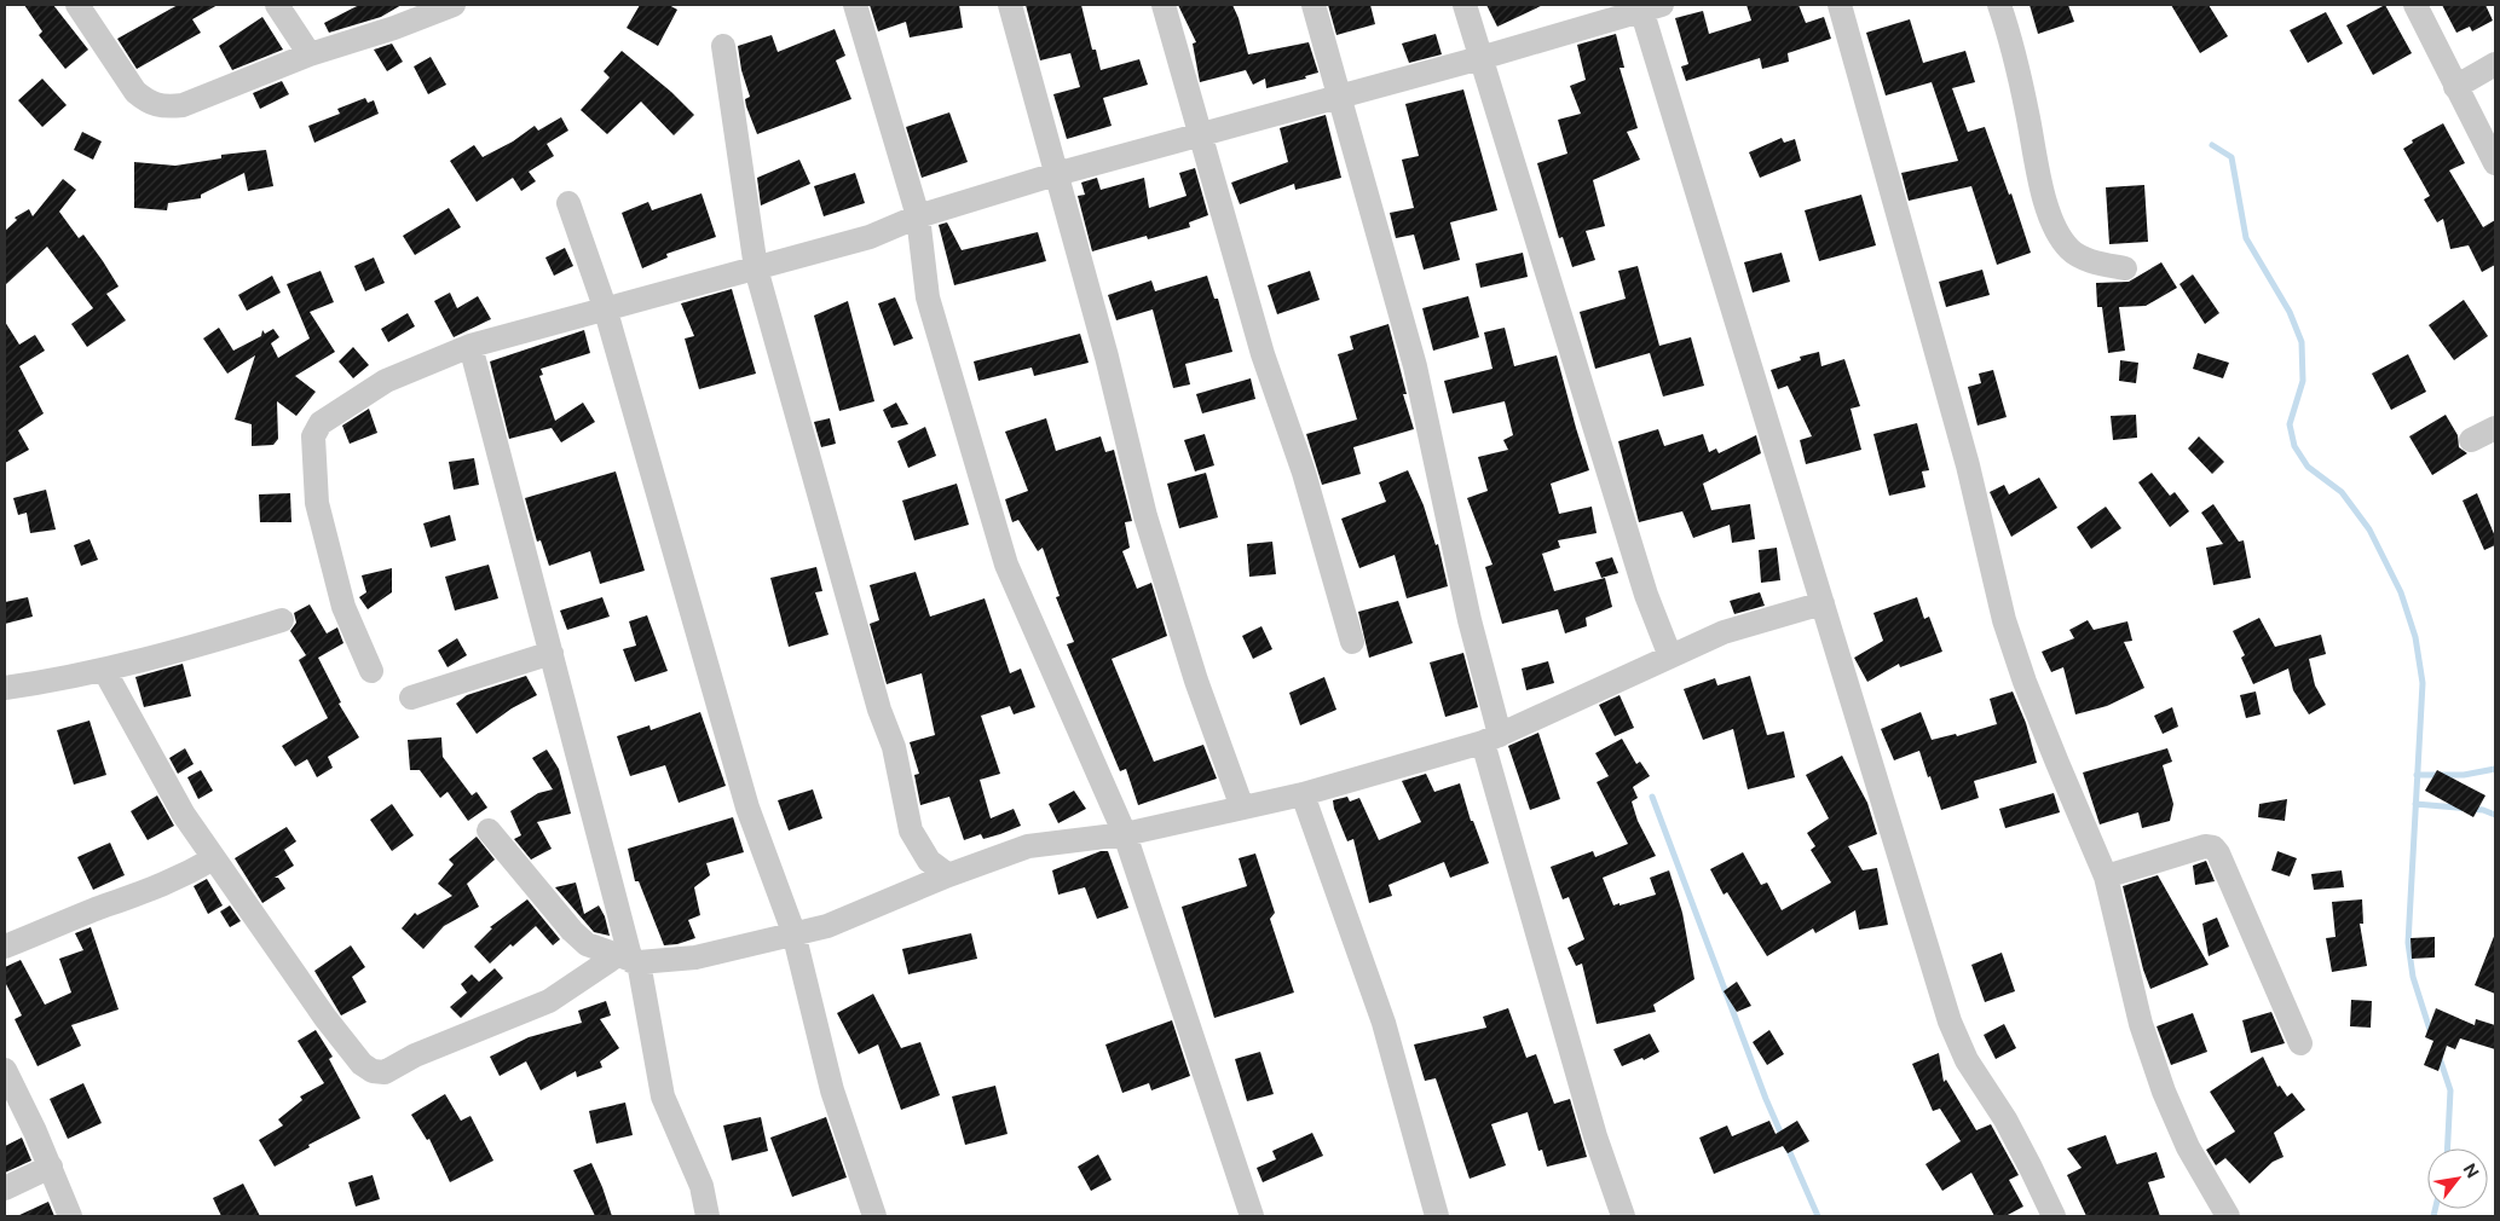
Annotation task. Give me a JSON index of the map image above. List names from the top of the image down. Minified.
{"north":"top right"}
